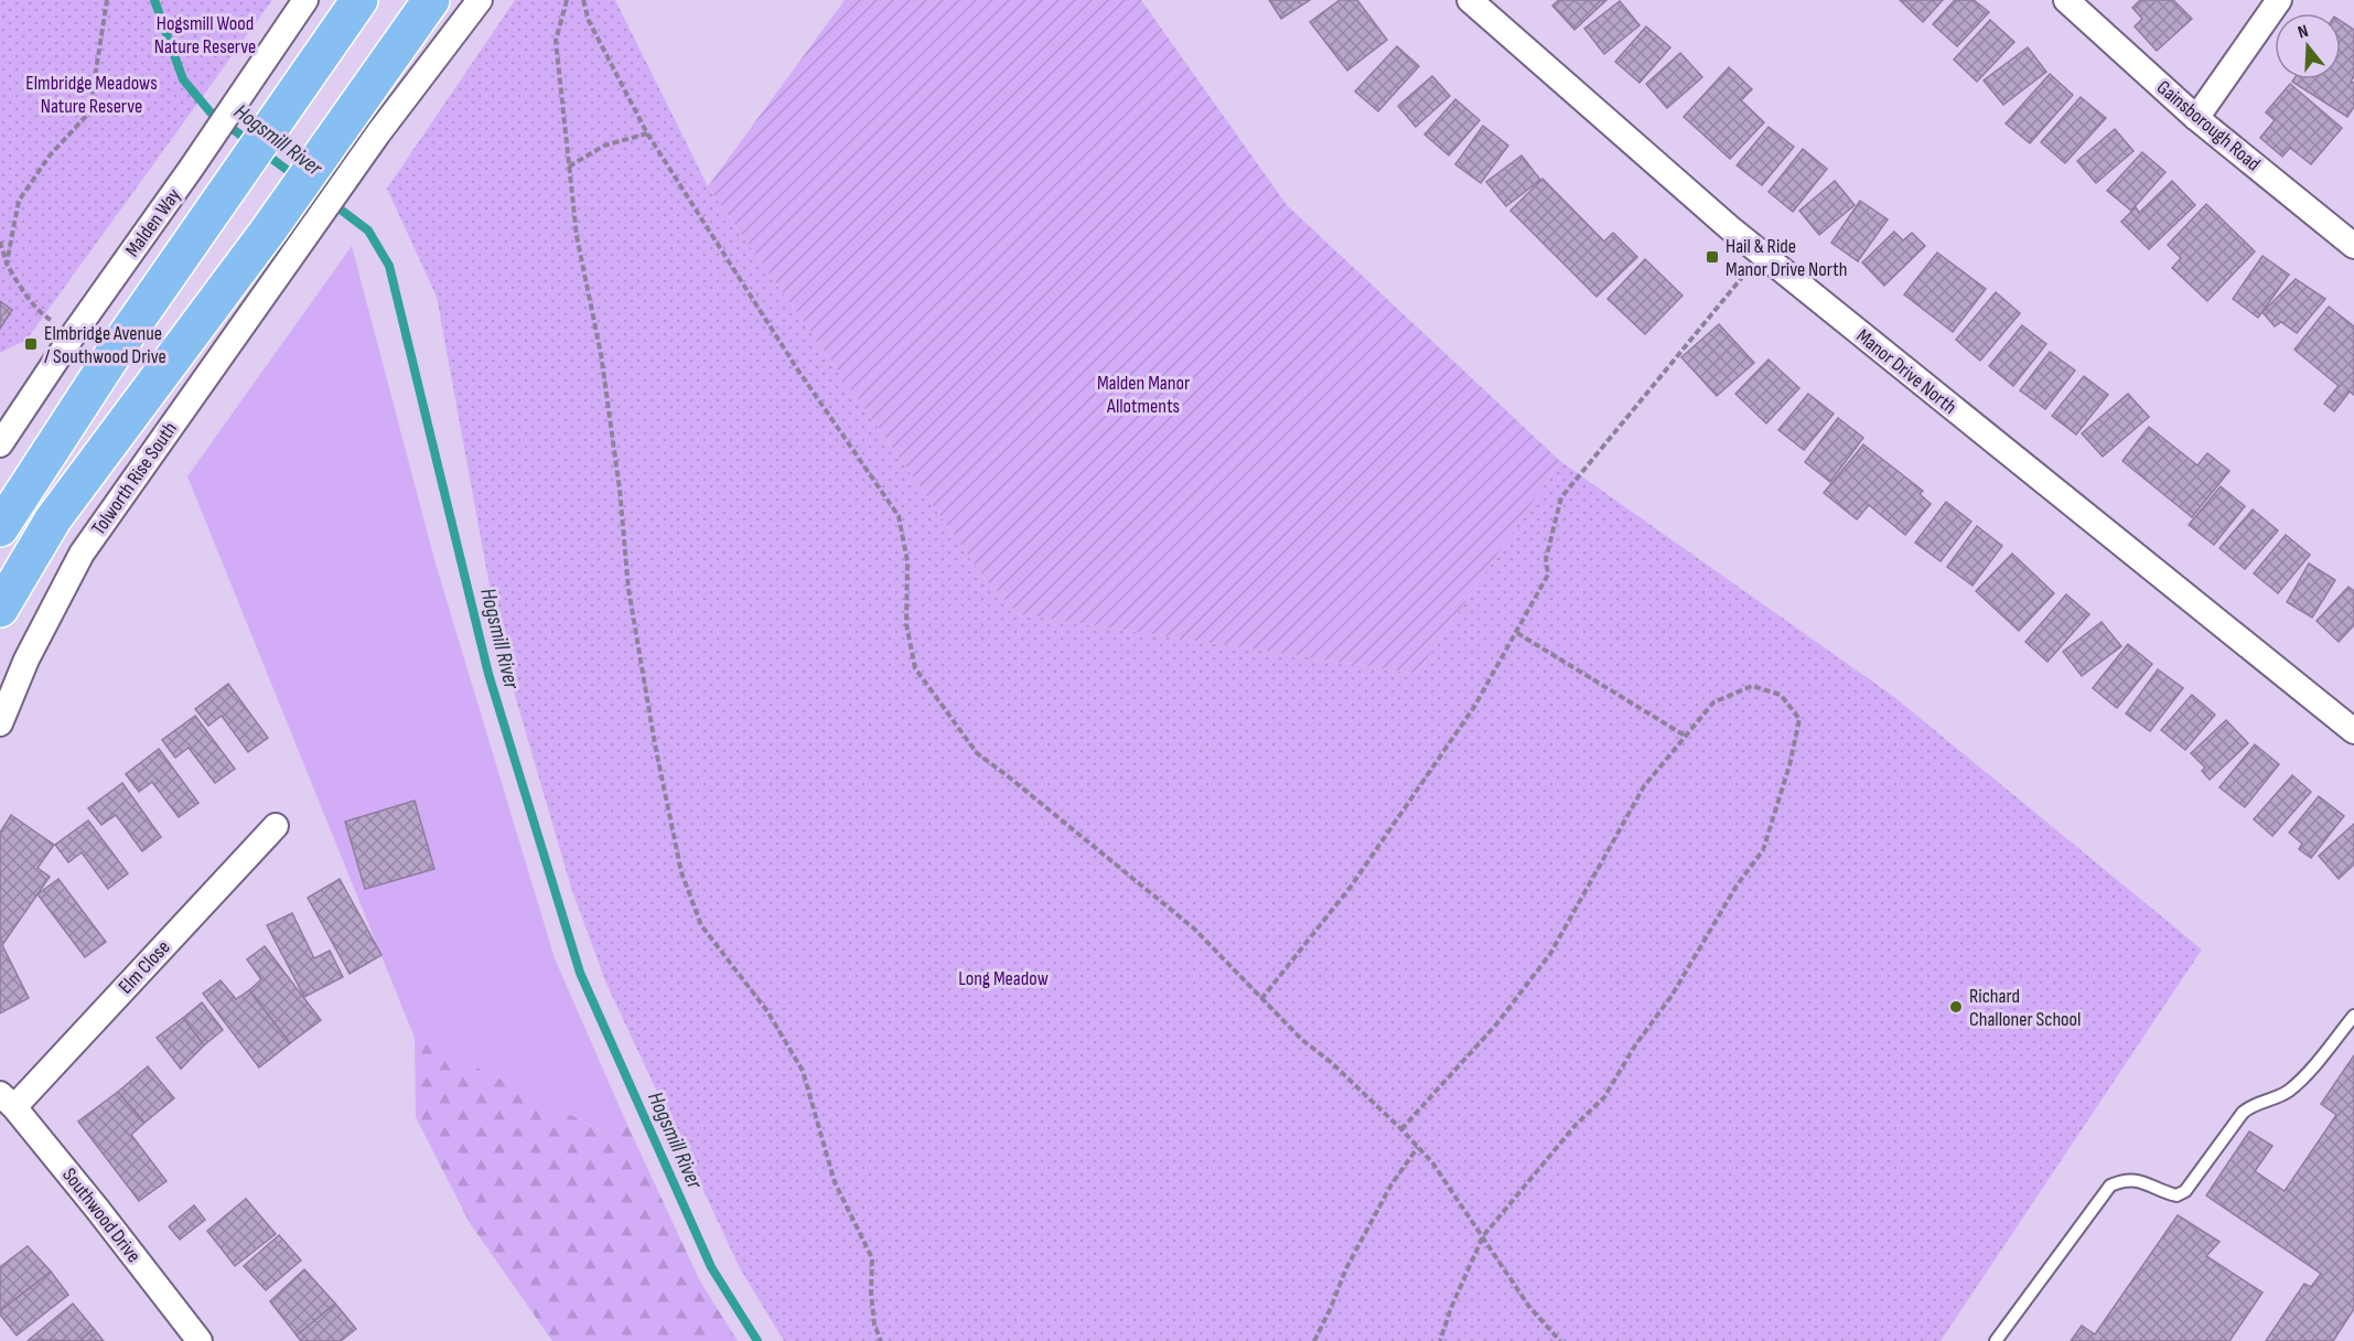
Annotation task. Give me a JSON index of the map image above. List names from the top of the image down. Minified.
{"streets":{"highway":["Tolworth Rise South"],"street":["Gainsborough Road","Malden Way","Manor Drive North","Elm Close","Southwood Drive"]},"crossings":[["Elm Close","Southwood Drive"]],"water":["Hogsmill River"],"parks":["Hogsmill Wood Nature Reserve","Elmbridge Meadows Nature Reserve","Malden Manor Allotments","Long Meadow"],"places":{"transit":["Hail & Ride Manor Drive North","Elmbridge Avenue / Southwood Drive"],"other":["Richard Challoner School"]},"north":"top"}
